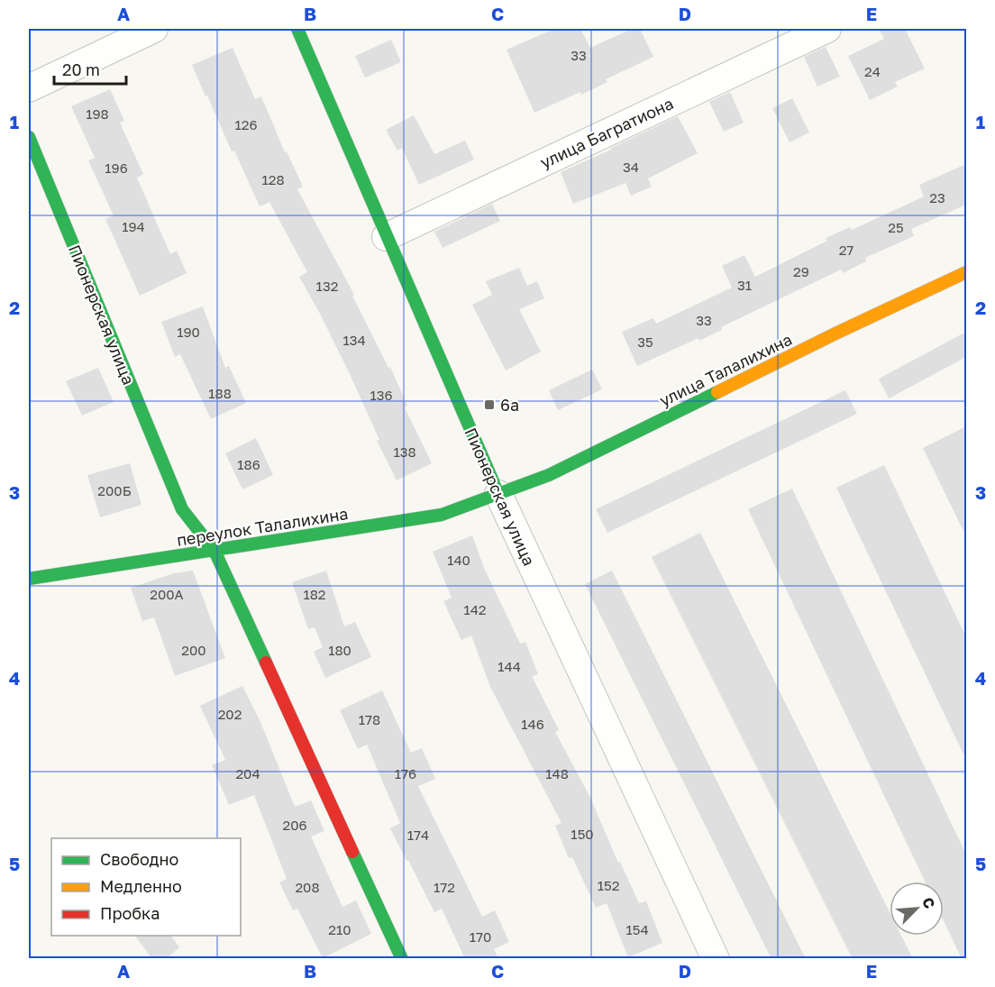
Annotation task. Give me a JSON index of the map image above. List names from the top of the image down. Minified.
{"streets":{"street":["улица Багратиона","Пионерская улица","улица Талалихина","переулок Талалихина"]},"crossings":[["улица Багратиона","Пионерская улица"],["Пионерская улица","улица Талалихина"],["Пионерская улица","переулок Талалихина"],["улица Талалихина","переулок Талалихина"]],"places":{"transit":["6а"]},"house_numbers":["33","24","198","126","34","196","128","23","194","25","27","29","31","132","33","190","134","35","188","136","138","186","200Б","140","200А","182","142","200","180","144","202","178","146","204","176","148","206","150","174","152","208","172","210","154","170"],"legend":["Свободно","Медленно","Пробка"],"scale_bar":"20 m","north":"top right","grid":{"columns":["A","B","C","D","E"],"rows":["1","2","3","4","5"]}}
